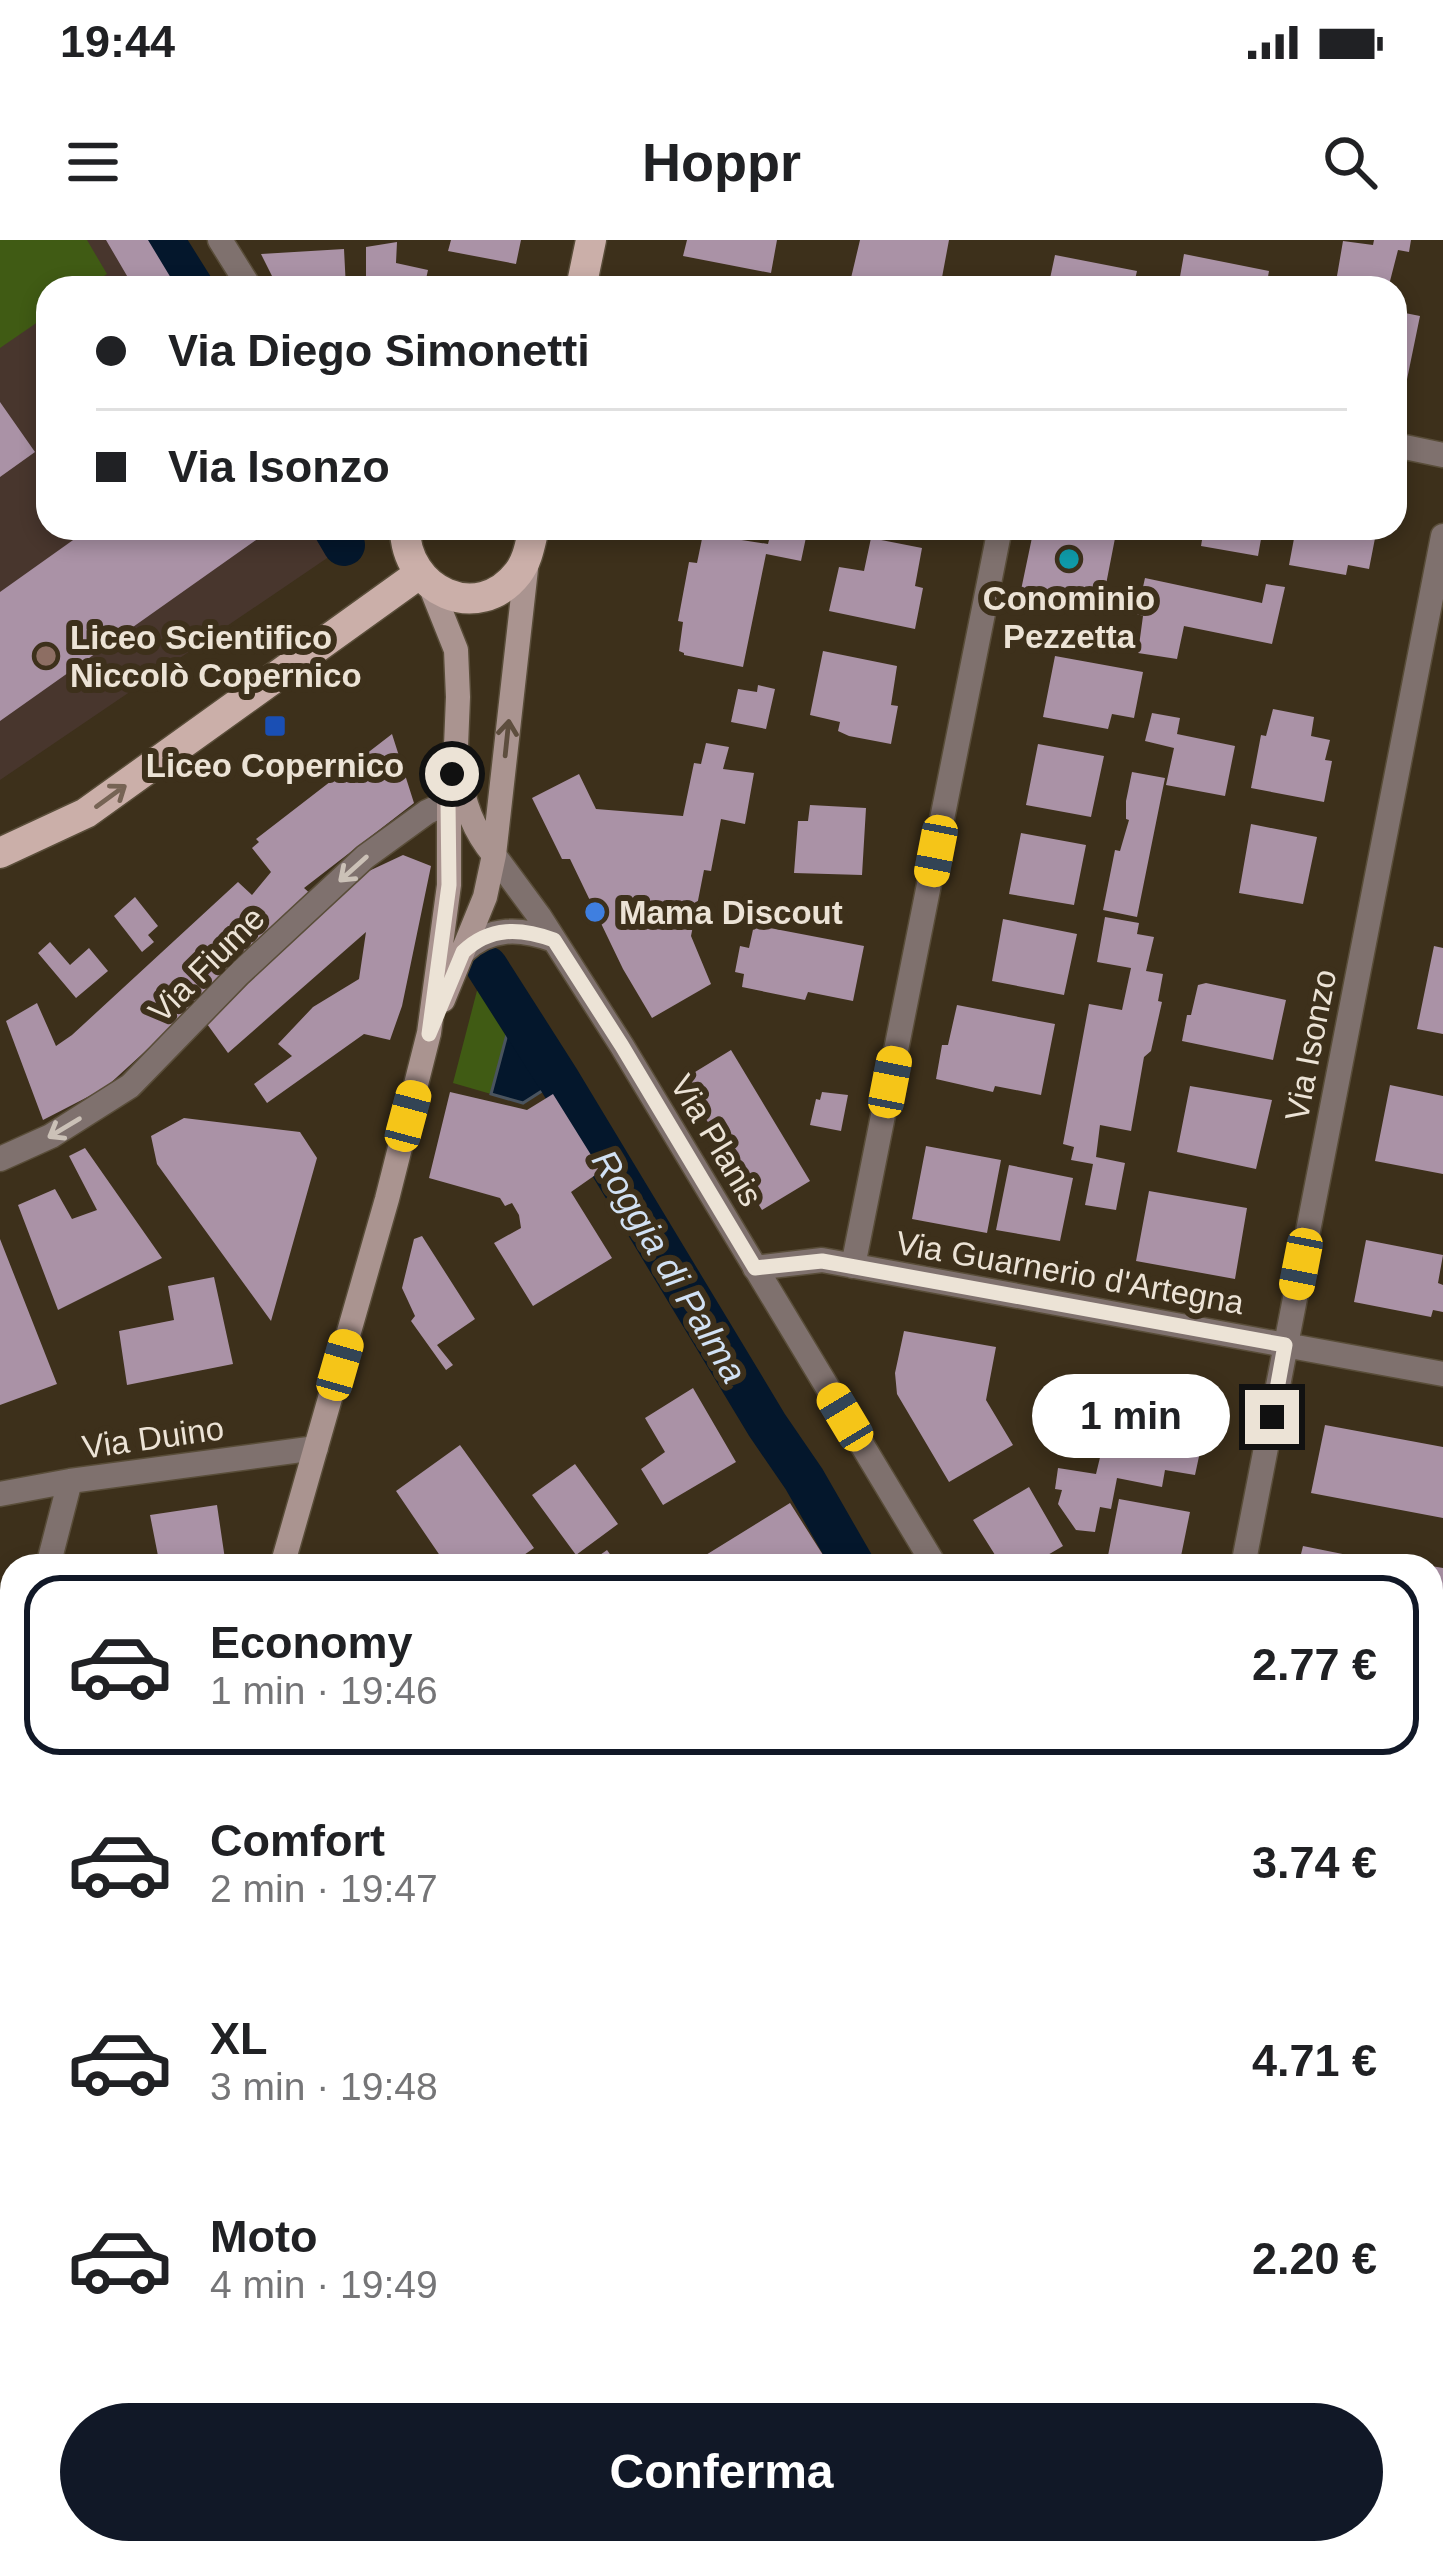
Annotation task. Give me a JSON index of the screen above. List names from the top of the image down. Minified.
{"streets":{"main road":["Via Planis"],"street":["Via Fiume","Via Isonzo","Via Guarnerio d'Artegna","Via Duino"]},"crossings":[["Via Fiume","Via Planis"],["Via Isonzo","Via Guarnerio d'Artegna"],["Via Planis","Via Guarnerio d'Artegna"]],"one_way":["Via Fiume"],"water":["Roggia di Palma"],"places":{"other":["Conominio Pezzetta","Liceo Scientifico Niccolò Copernico","Mama Discout"],"transit":["Liceo Copernico"]},"page":{"status":"19:44","header":"Hoppr","banner":["Via Diego Simonetti","Via Isonzo"],"bubble":"1 min","list":[{"name":"Economy","note":"1 min · 19:46","value":"2.77 €"},{"name":"Comfort","note":"2 min · 19:47","value":"3.74 €"},{"name":"XL","note":"3 min · 19:48","value":"4.71 €"},{"name":"Moto","note":"4 min · 19:49","value":"2.20 €"}],"buttons":"Conferma"}}
